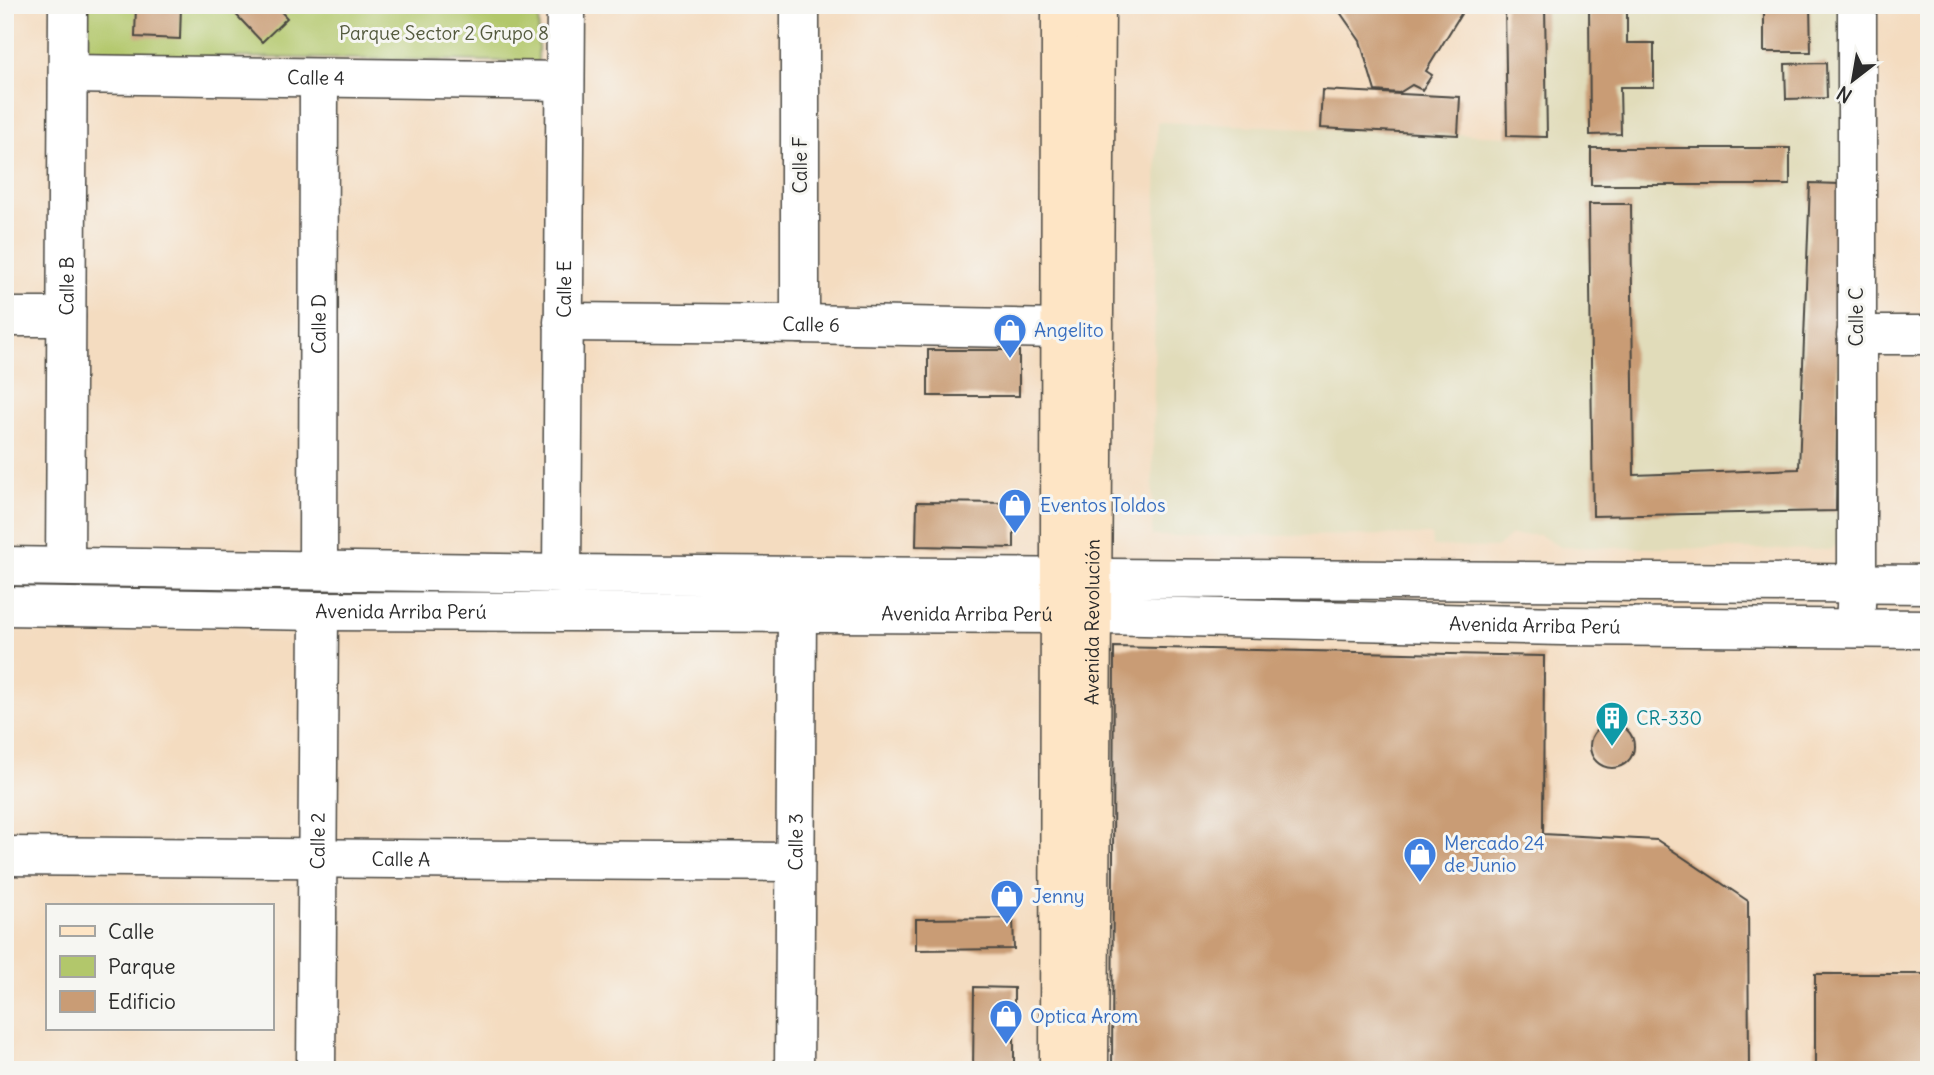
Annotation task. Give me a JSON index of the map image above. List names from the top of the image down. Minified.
{"streets":{"main road":["Avenida Revolución"],"street":["Calle 4","Calle F","Calle B","Calle E","Calle C","Calle D","Calle 6","Avenida Arriba Perú","Calle 2","Calle 3","Calle A"]},"crossings":[["Calle 4","Calle B"],["Calle 4","Calle E"],["Calle 4","Calle D"],["Calle F","Calle 6"],["Calle B","Avenida Arriba Perú"],["Calle E","Calle 6"],["Calle E","Avenida Arriba Perú"],["Calle C","Avenida Arriba Perú"],["Calle D","Avenida Arriba Perú"],["Calle 6","Avenida Revolución"],["Avenida Arriba Perú","Avenida Revolución"],["Avenida Arriba Perú","Calle 2"],["Avenida Arriba Perú","Calle 3"],["Calle 2","Calle A"],["Calle 3","Calle A"]],"parks":["Parque Sector 2 Grupo 8"],"places":{"shop":["Angelito","Eventos Toldos","Mercado 24 de Junio","Jenny","Optica Arom"],"building":["CR-330"]},"legend":["Calle","Parque","Edificio"],"north":"bottom left"}
